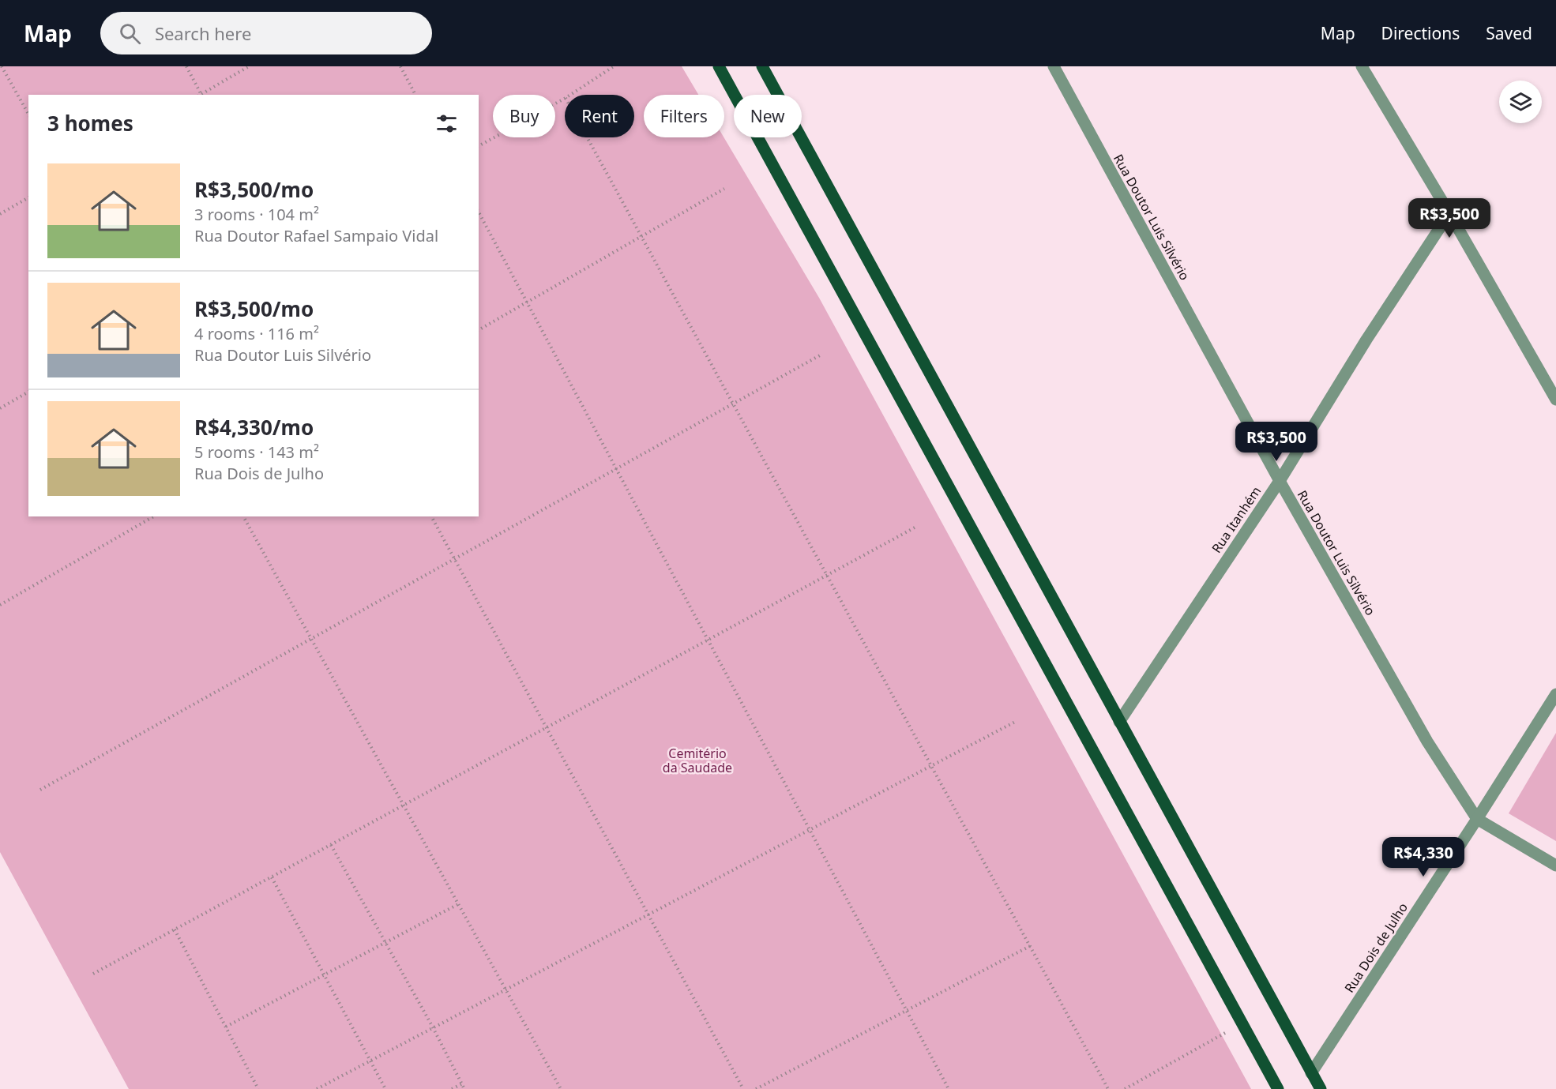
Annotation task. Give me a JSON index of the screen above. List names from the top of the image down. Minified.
{"streets":{"street":["Rua Doutor Luis Silvério","Rua Itanhém","Rua Dois de Julho"]},"crossings":[["Rua Doutor Luis Silvério","Rua Itanhém"],["Rua Doutor Luis Silvério","Rua Dois de Julho"]],"parks":["Cemitério da Saudade"],"page":{"header":"Map","search":"Search here","nav":["Map","Directions","Saved"],"chip":["Buy","Rent","Filters","New"],"heading":"3 homes","list":[{"name":"R$3,500/mo","note":"3 rooms · 104 m² · Rua Doutor Rafael Sampaio Vidal"},{"name":"R$3,500/mo","note":"4 rooms · 116 m² · Rua Doutor Luis Silvério"},{"name":"R$4,330/mo","note":"5 rooms · 143 m² · Rua Dois de Julho"}],"price":["R$3,500","R$3,500","R$4,330"]}}
